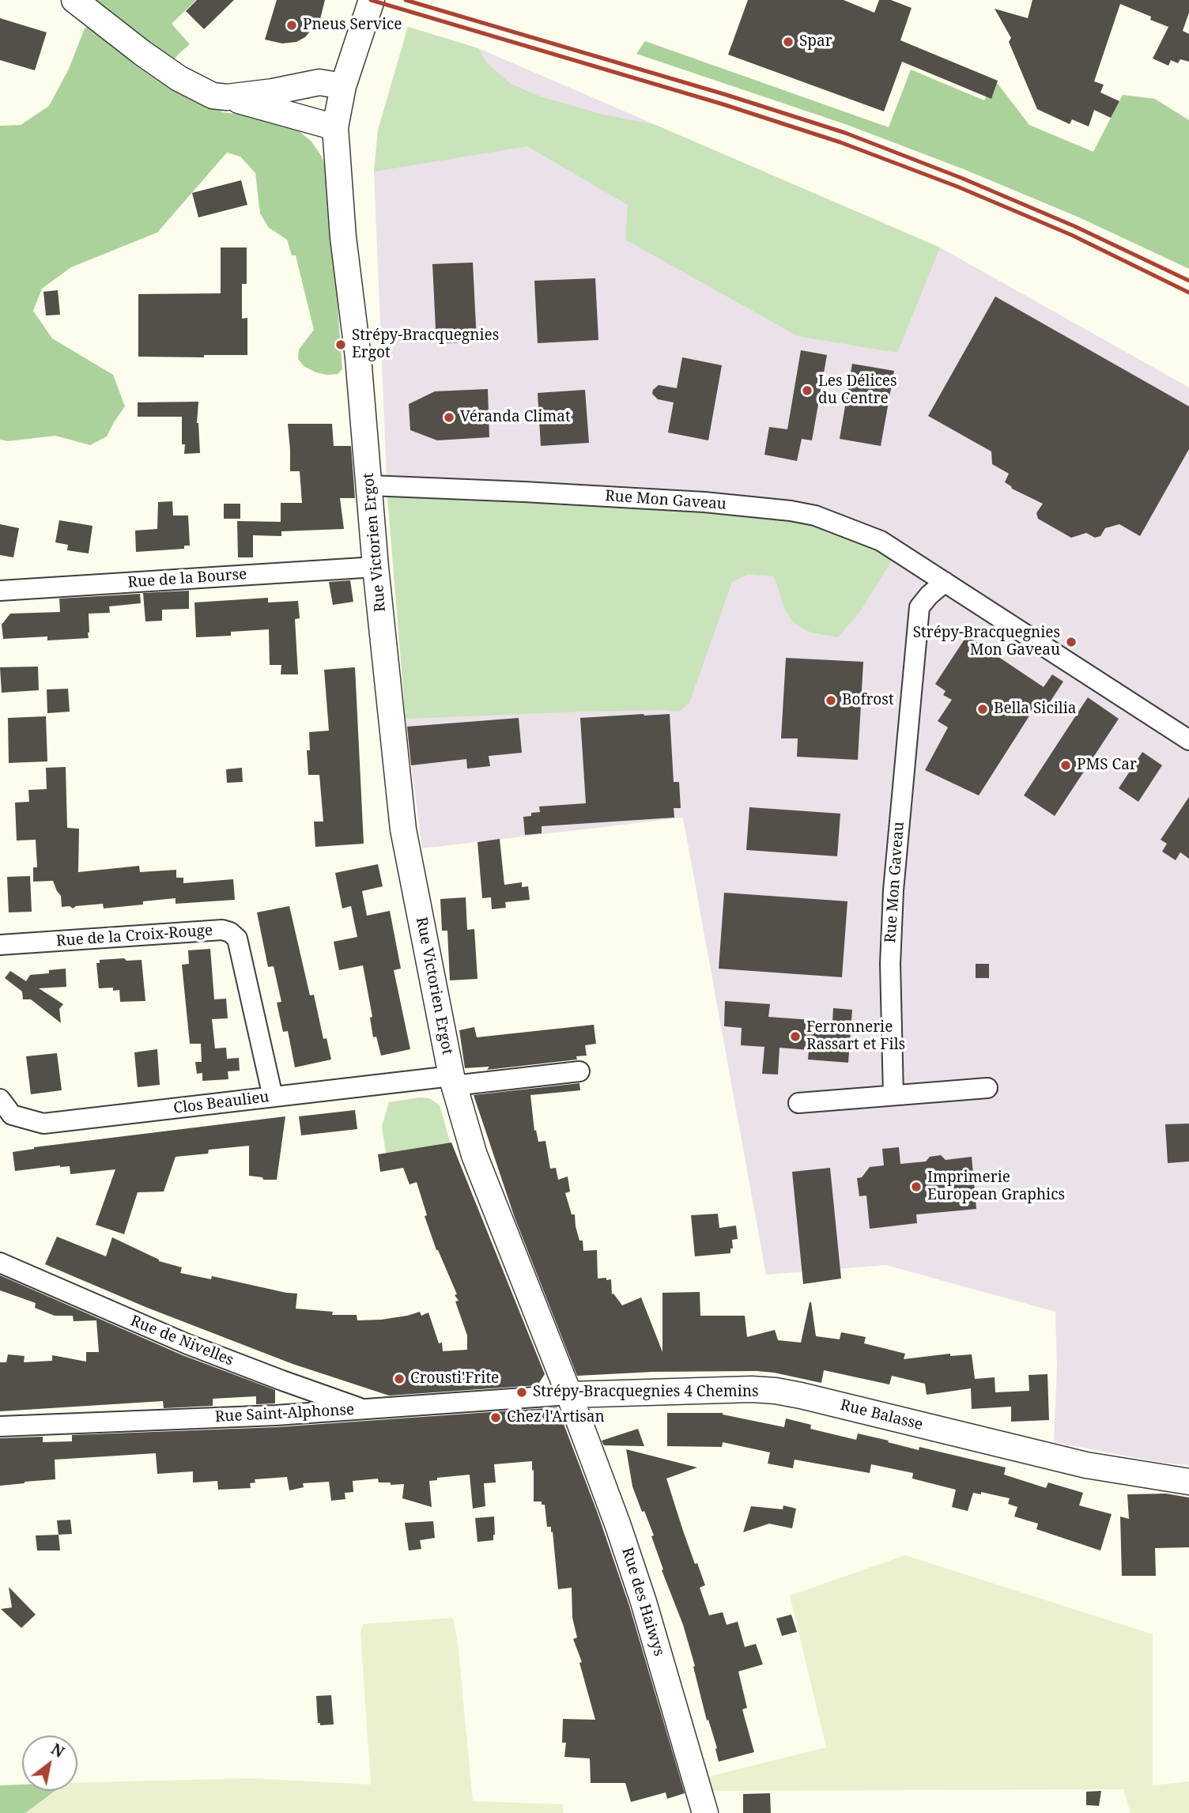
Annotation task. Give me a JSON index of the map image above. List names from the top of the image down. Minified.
{"streets":{"street":["Rue Mon Gaveau","Rue Victorien Ergot","Rue de la Bourse","Rue de la Croix-Rouge","Clos Beaulieu","Rue de Nivelles","Rue Saint-Alphonse","Rue Balasse","Rue des Haiwys"]},"crossings":[["Rue Mon Gaveau","Rue Victorien Ergot"],["Rue Victorien Ergot","Rue de la Bourse"],["Rue Victorien Ergot","Clos Beaulieu"],["Rue Victorien Ergot","Rue Saint-Alphonse"],["Rue Victorien Ergot","Rue Balasse"],["Rue Victorien Ergot","Rue des Haiwys"],["Rue de la Croix-Rouge","Clos Beaulieu"],["Rue de Nivelles","Rue Saint-Alphonse"],["Rue Saint-Alphonse","Rue Balasse"],["Rue Saint-Alphonse","Rue des Haiwys"],["Rue Balasse","Rue des Haiwys"]],"places":["Pneus Service","Spar","Strépy-Bracquegnies Ergot","Les Délices du Centre","Véranda Climat","Strépy-Bracquegnies Mon Gaveau","Bofrost","Bella Sicilia","PMS Car","Ferronnerie Rassart et Fils","Imprimerie European Graphics","Crousti'Frite","Strépy-Bracquegnies 4 Chemins","Chez l'Artisan"],"north":"top right"}
